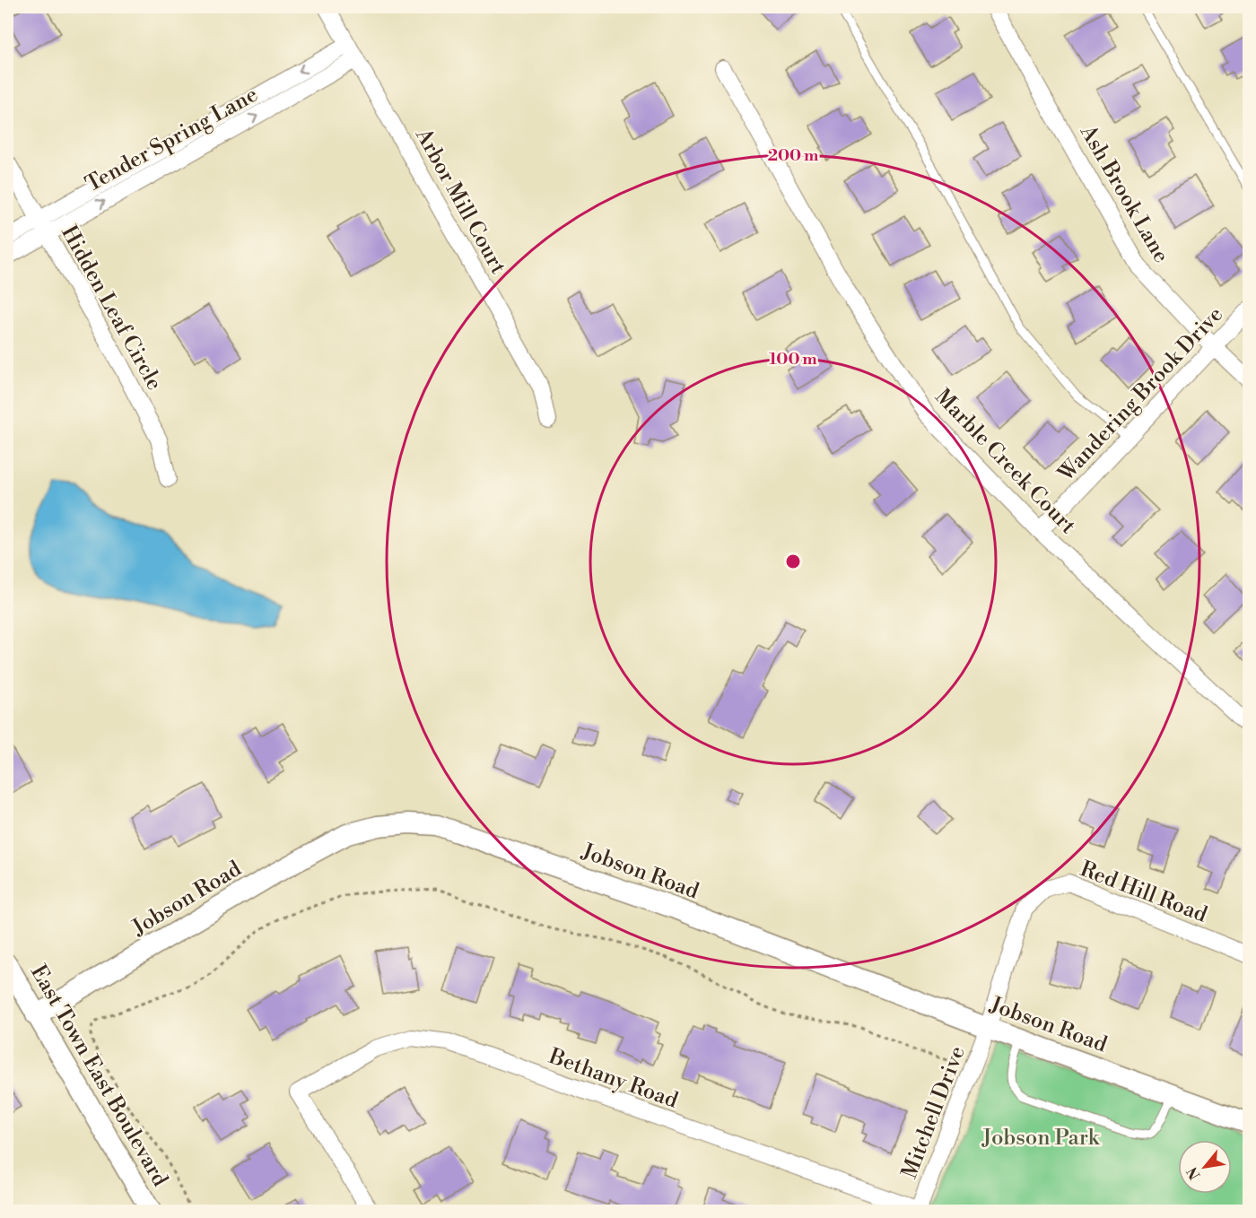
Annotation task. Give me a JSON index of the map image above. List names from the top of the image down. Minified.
{"streets":{"street":["Tender Spring Lane","Ash Brook Lane","Arbor Mill Court","Hidden Leaf Circle","Wandering Brook Drive","Marble Creek Court","Jobson Road","Red Hill Road","East Town East Boulevard","Bethany Road","Mitchell Drive"]},"crossings":[["Tender Spring Lane","Arbor Mill Court"],["Tender Spring Lane","Hidden Leaf Circle"],["Ash Brook Lane","Wandering Brook Drive"],["Wandering Brook Drive","Marble Creek Court"],["Jobson Road","Red Hill Road"],["Jobson Road","East Town East Boulevard"],["Jobson Road","Mitchell Drive"],["Red Hill Road","Mitchell Drive"],["Bethany Road","Mitchell Drive"]],"parks":["Jobson Park"],"north":"bottom left","rings":["200 m","100 m"]}
